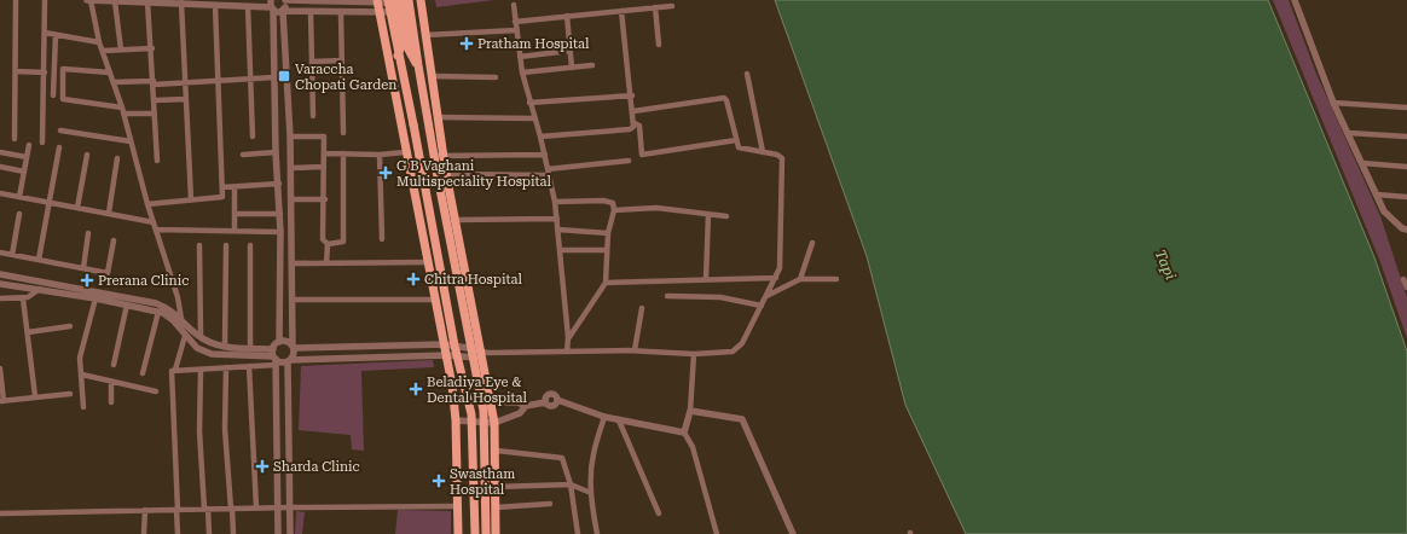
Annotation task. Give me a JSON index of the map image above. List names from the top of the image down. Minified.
{"water":["Tapi"],"places":{"health":["Pratham Hospital","G B Vaghani Multispeciality Hospital","Chitra Hospital","Prerana Clinic","Beladiya Eye & Dental Hospital","Sharda Clinic","Swastham Hospital"],"transit":["Varaccha Chopati Garden"]}}
